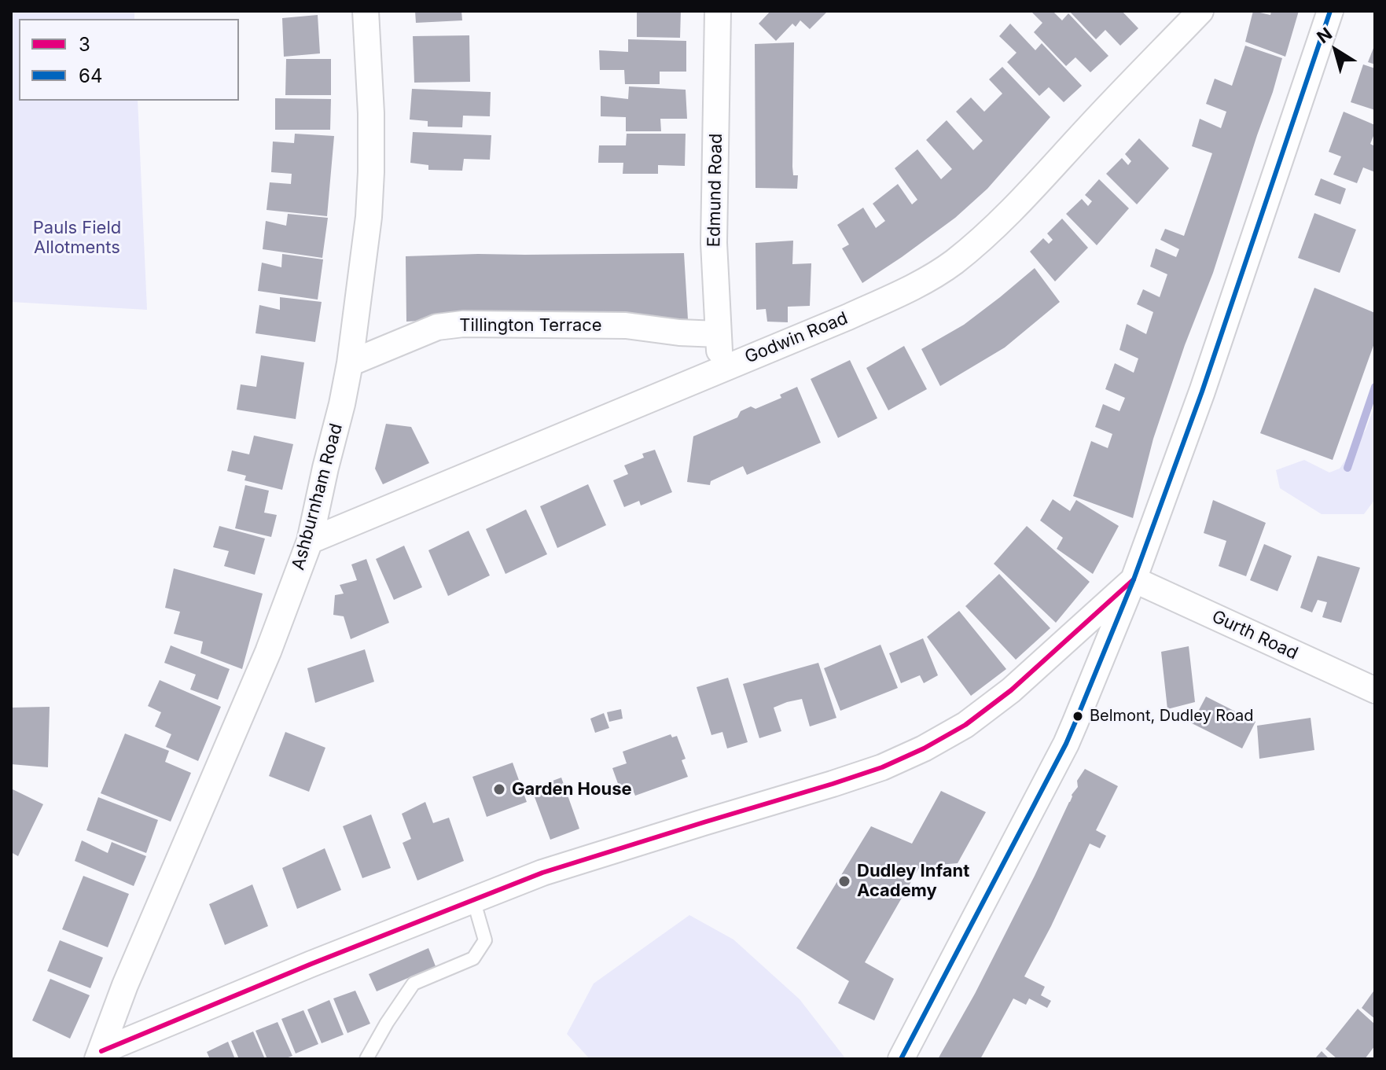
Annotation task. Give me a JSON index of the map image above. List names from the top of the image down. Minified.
{"streets":{"street":["Edmund Road","Tillington Terrace","Godwin Road","Ashburnham Road","Gurth Road"]},"crossings":[["Edmund Road","Tillington Terrace"],["Edmund Road","Godwin Road"],["Tillington Terrace","Ashburnham Road"],["Godwin Road","Ashburnham Road"]],"parks":["Pauls Field Allotments"],"places":["Belmont, Dudley Road","Garden House","Dudley Infant Academy"],"lines":["transit line 64","transit line 3"],"legend":["3","64"],"north":"top left"}
